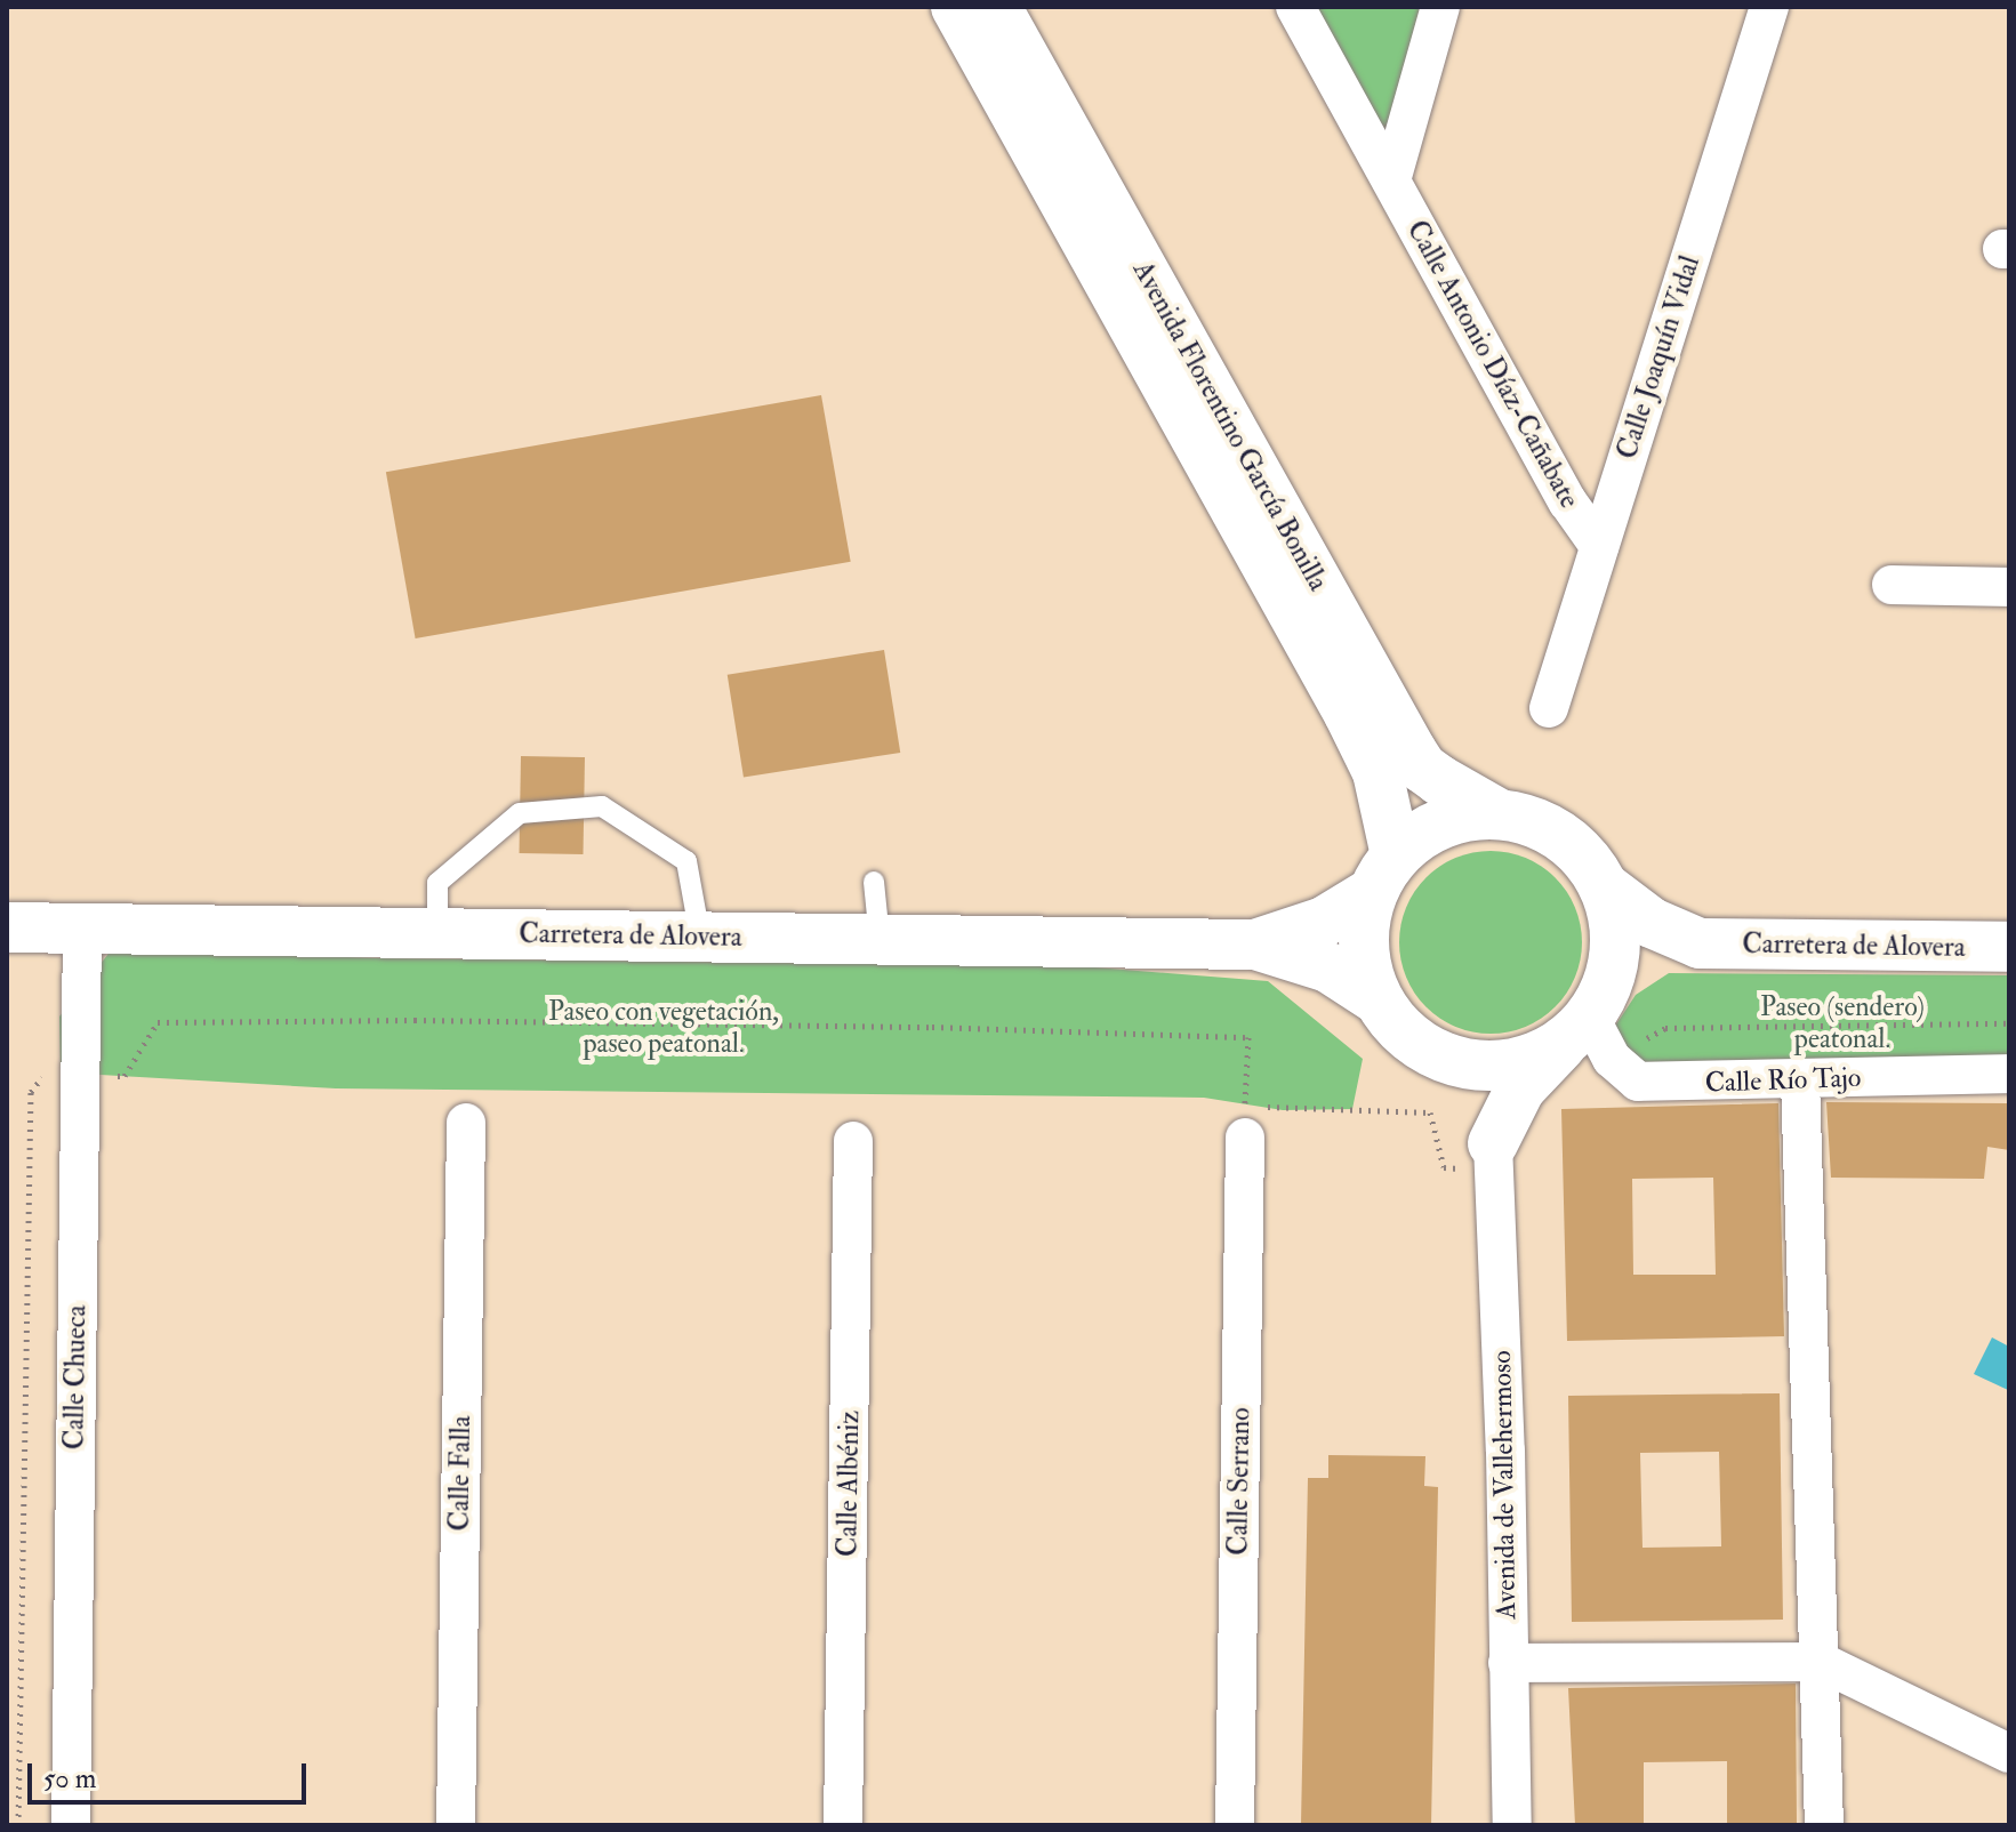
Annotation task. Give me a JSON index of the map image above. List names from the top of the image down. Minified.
{"streets":{"street":["Calle Joaquín Vidal","Calle Antonio Díaz-Cañabate","Avenida Florentino García Bonilla","Carretera de Alovera","Calle Río Tajo","Calle Chueca","Calle Falla","Calle Serrano","Calle Albéniz","Avenida de Vallehermoso"]},"crossings":[["Calle Joaquín Vidal","Calle Antonio Díaz-Cañabate"],["Avenida Florentino García Bonilla","Carretera de Alovera"],["Avenida Florentino García Bonilla","Calle Río Tajo"],["Avenida Florentino García Bonilla","Avenida de Vallehermoso"],["Carretera de Alovera","Calle Río Tajo"],["Carretera de Alovera","Calle Chueca"],["Carretera de Alovera","Avenida de Vallehermoso"],["Calle Río Tajo","Avenida de Vallehermoso"]],"parks":["Paseo (sendero) peatonal.","Paseo con vegetación, paseo peatonal."],"scale_bar":"50 m"}
